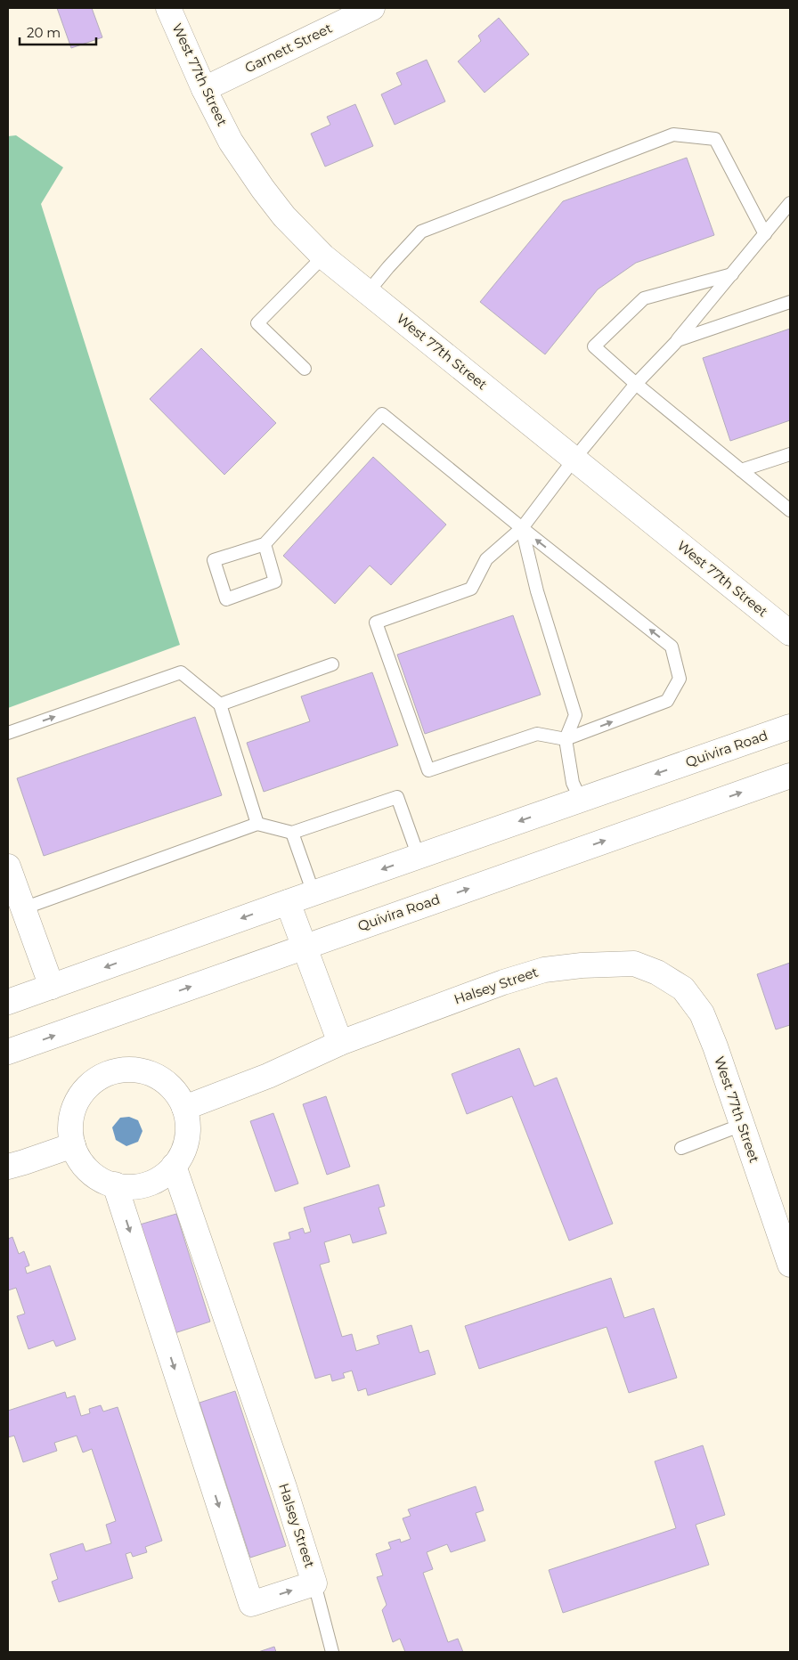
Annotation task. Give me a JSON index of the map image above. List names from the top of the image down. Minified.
{"streets":{"street":["Garnett Street","West 77th Street","Quivira Road","Halsey Street"]},"crossings":[["Garnett Street","West 77th Street"],["West 77th Street","Halsey Street"]],"scale_bar":"20 m"}
